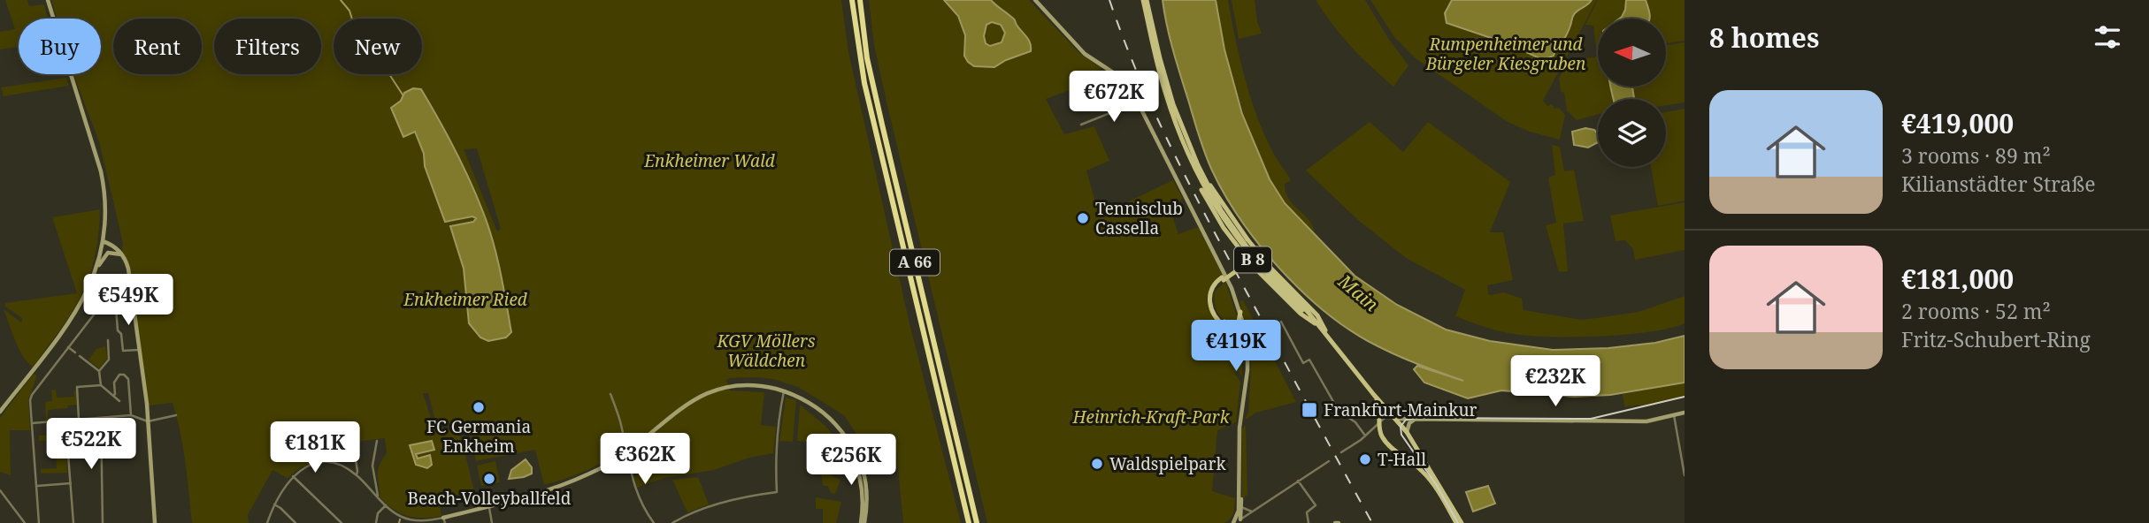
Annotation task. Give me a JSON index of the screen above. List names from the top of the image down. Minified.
{"streets":{"highway":["A 66"],"main road":["B 8"]},"water":["Main"],"parks":["Rumpenheimer und Bürgeler Kiesgruben","Enkheimer Wald","Enkheimer Ried","KGV Möllers Wäldchen","Heinrich-Kraft-Park"],"places":{"other":["Tennisclub Cassella","FC Germania Enkheim","T-Hall","Waldspielpark","Beach-Volleyballfeld"],"transit":["Frankfurt-Mainkur"]},"north":"left","page":{"heading":"8 homes","chip":["Buy","Rent","Filters","New"],"price":["€672K","€549K","€419K","€232K","€522K","€181K","€362K","€256K"],"list":[{"name":"€419,000","note":"3 rooms · 89 m² · Kilianstädter Straße"},{"name":"€181,000","note":"2 rooms · 52 m² · Fritz-Schubert-Ring"}]}}
